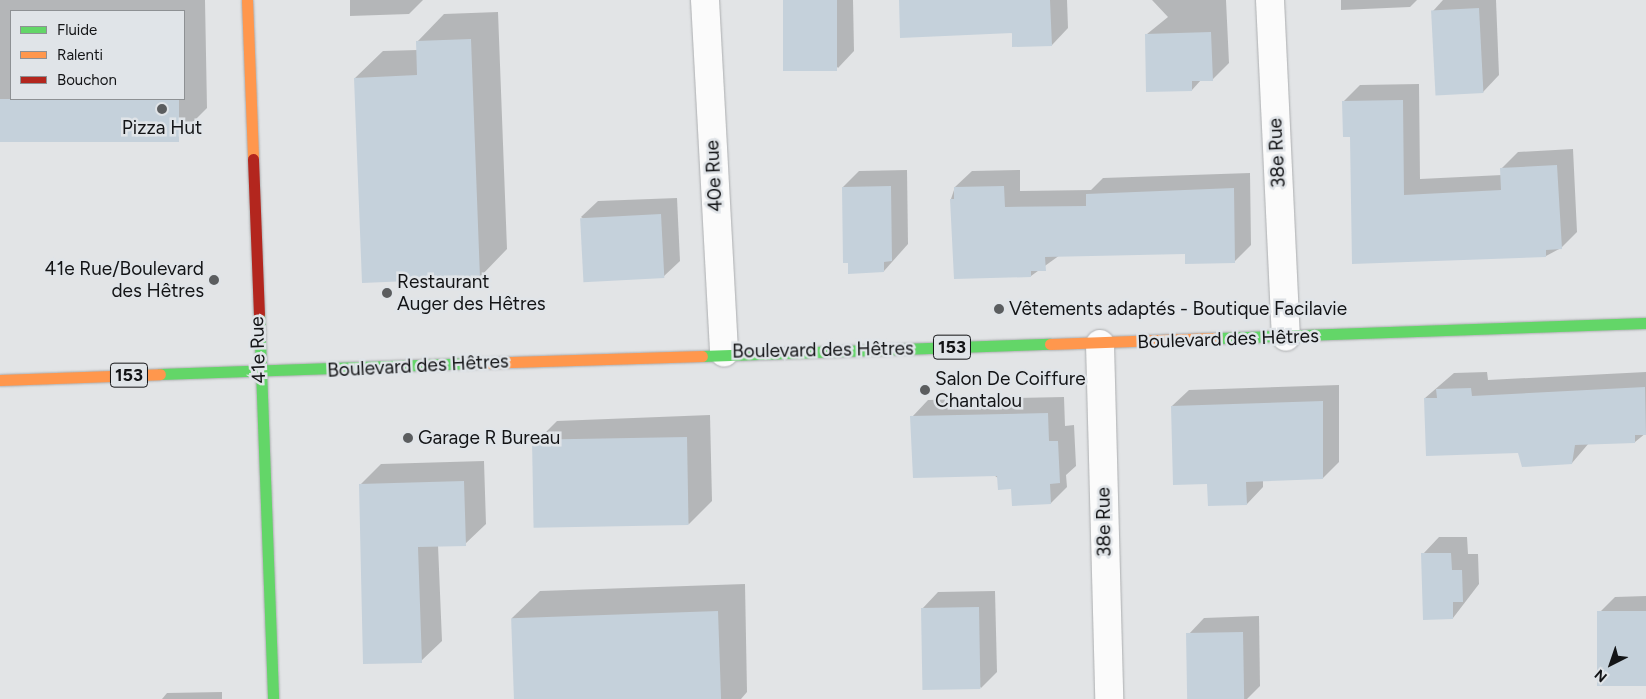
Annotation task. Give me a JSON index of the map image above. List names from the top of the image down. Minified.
{"streets":{"main road":["Boulevard des Hêtres","153","41e Rue"],"street":["38e Rue","40e Rue"]},"crossings":[["38e Rue","Boulevard des Hêtres"],["40e Rue","Boulevard des Hêtres"],["Boulevard des Hêtres","41e Rue"]],"places":["Pizza Hut","41e Rue/Boulevard des Hêtres","Restaurant Auger des Hêtres","Vêtements adaptés - Boutique Facilavie","Salon De Coiffure Chantalou","Garage R Bureau"],"legend":["Fluide","Ralenti","Bouchon"],"north":"bottom left"}
